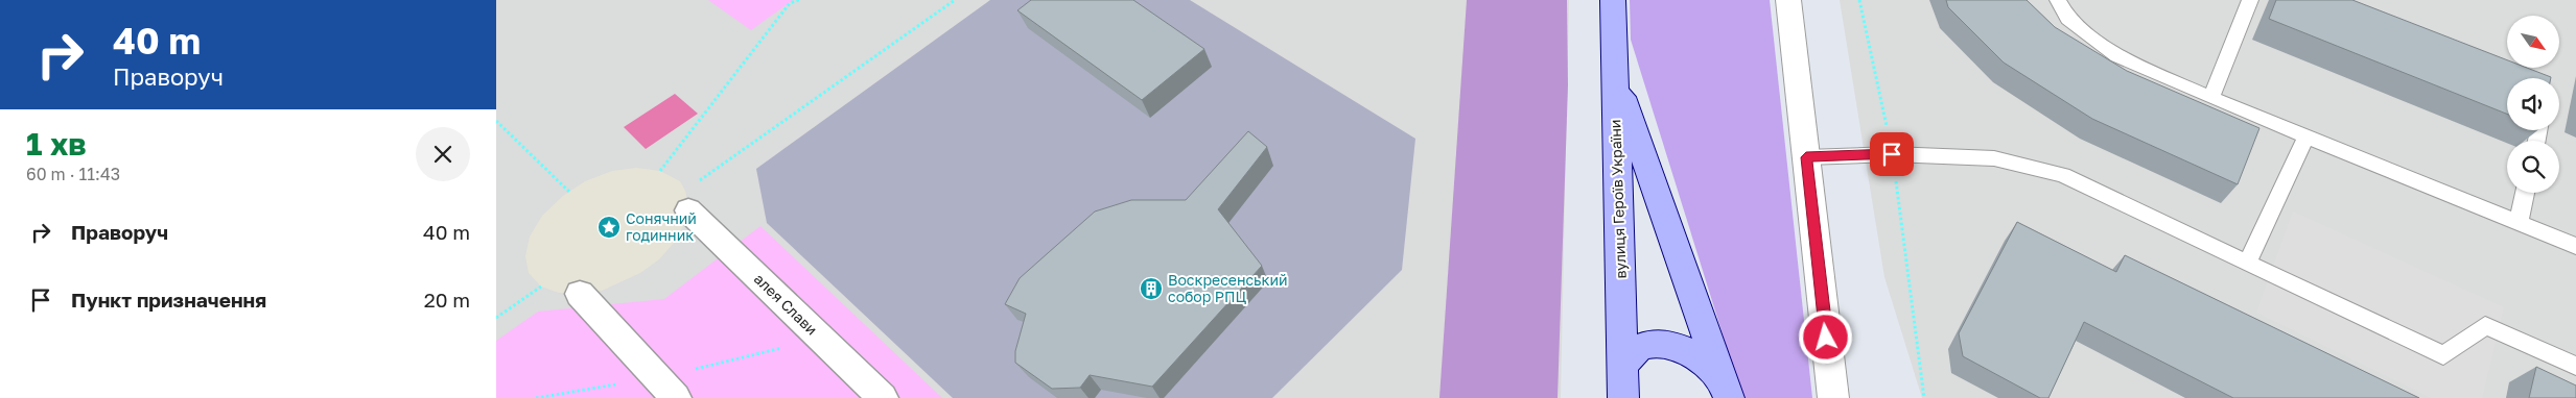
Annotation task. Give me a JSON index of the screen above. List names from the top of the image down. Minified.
{"streets":{"main road":["вулиця Героїв України"],"street":["алея Слави"]},"places":{"place":["Сонячний годинник"],"building":["Воскресенський собор РПЦ"]},"north":"bottom right","page":{"turn":["40 m","Праворуч"],"heading":["1 хв","60 m · 11:43"],"list":[{"name":"Праворуч","value":"40 m"},{"name":"Пункт призначення","value":"20 m"}]}}
